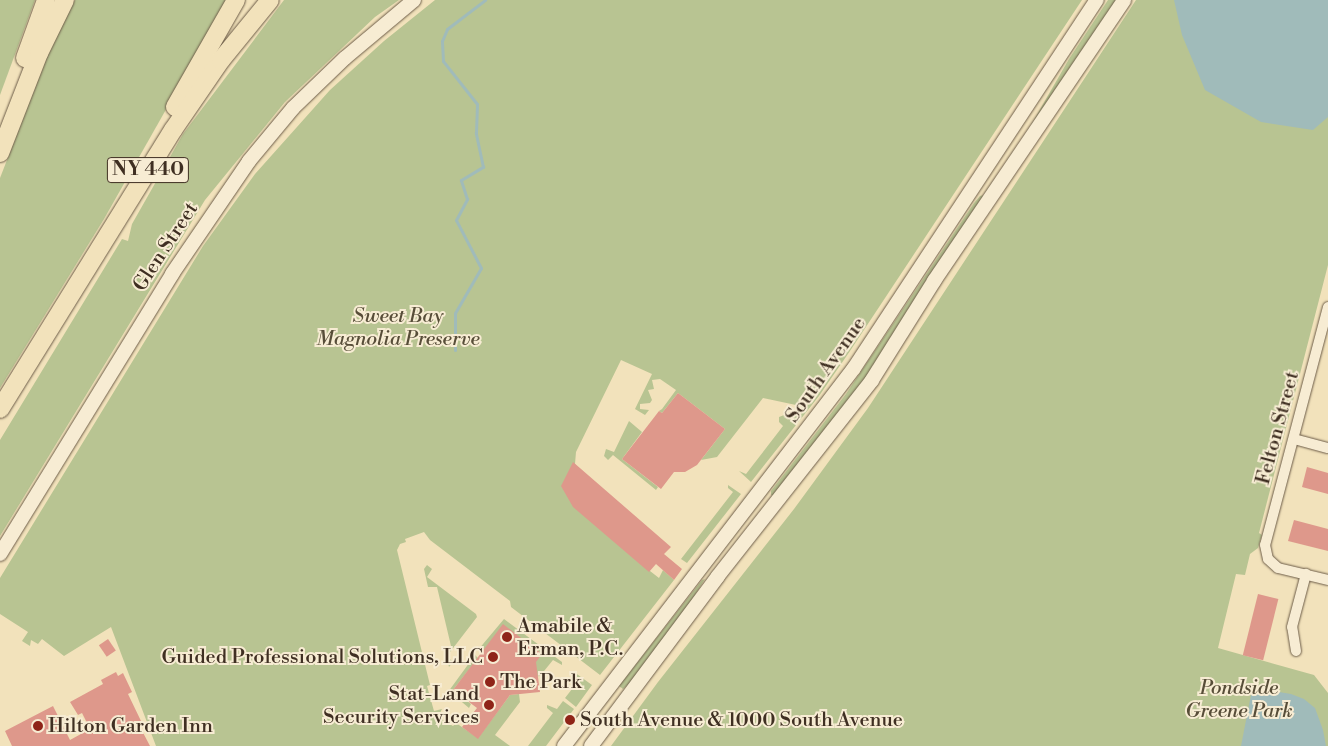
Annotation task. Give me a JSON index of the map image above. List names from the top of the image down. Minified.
{"streets":{"highway":["NY 440"],"street":["Glen Street","South Avenue","Felton Street"]},"parks":["Sweet Bay Magnolia Preserve","Pondside Greene Park"],"places":["Amabile & Erman, P.C.","Guided Professional Solutions, LLC","The Park","Stat-Land Security Services","South Avenue & 1000 South Avenue","Hilton Garden Inn"]}
